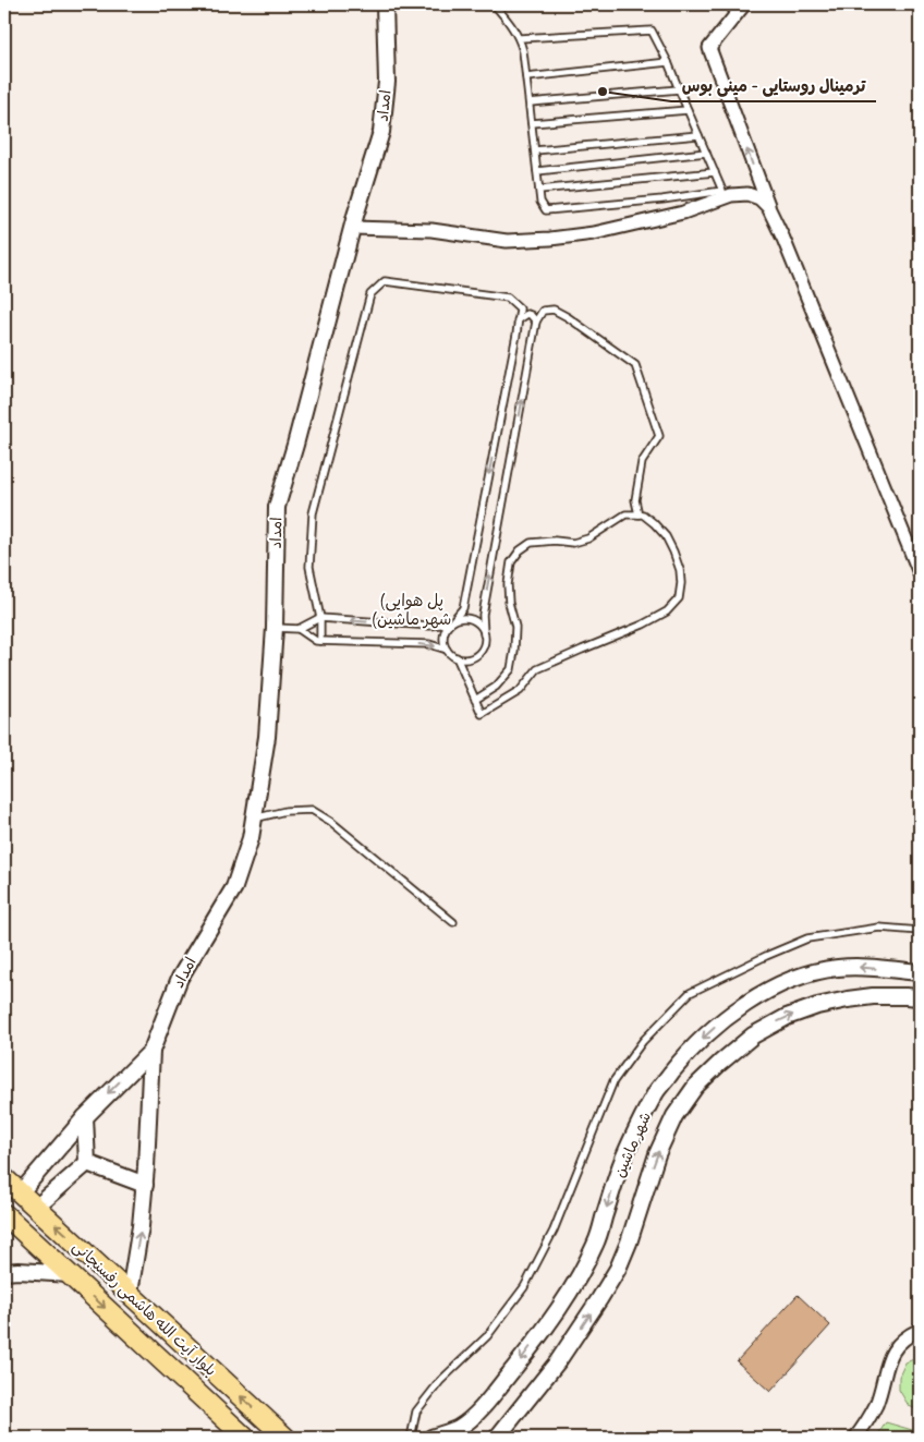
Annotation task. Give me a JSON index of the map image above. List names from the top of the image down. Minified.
{"streets":{"main road":["بلوار آیت الله هاشمی رفسنجانی"],"street":["امداد","شهر ماشین"]},"districts":["(پل هوایی (شهر ماشین"],"places":["ترمینال روستایی - مینی بوس"]}
